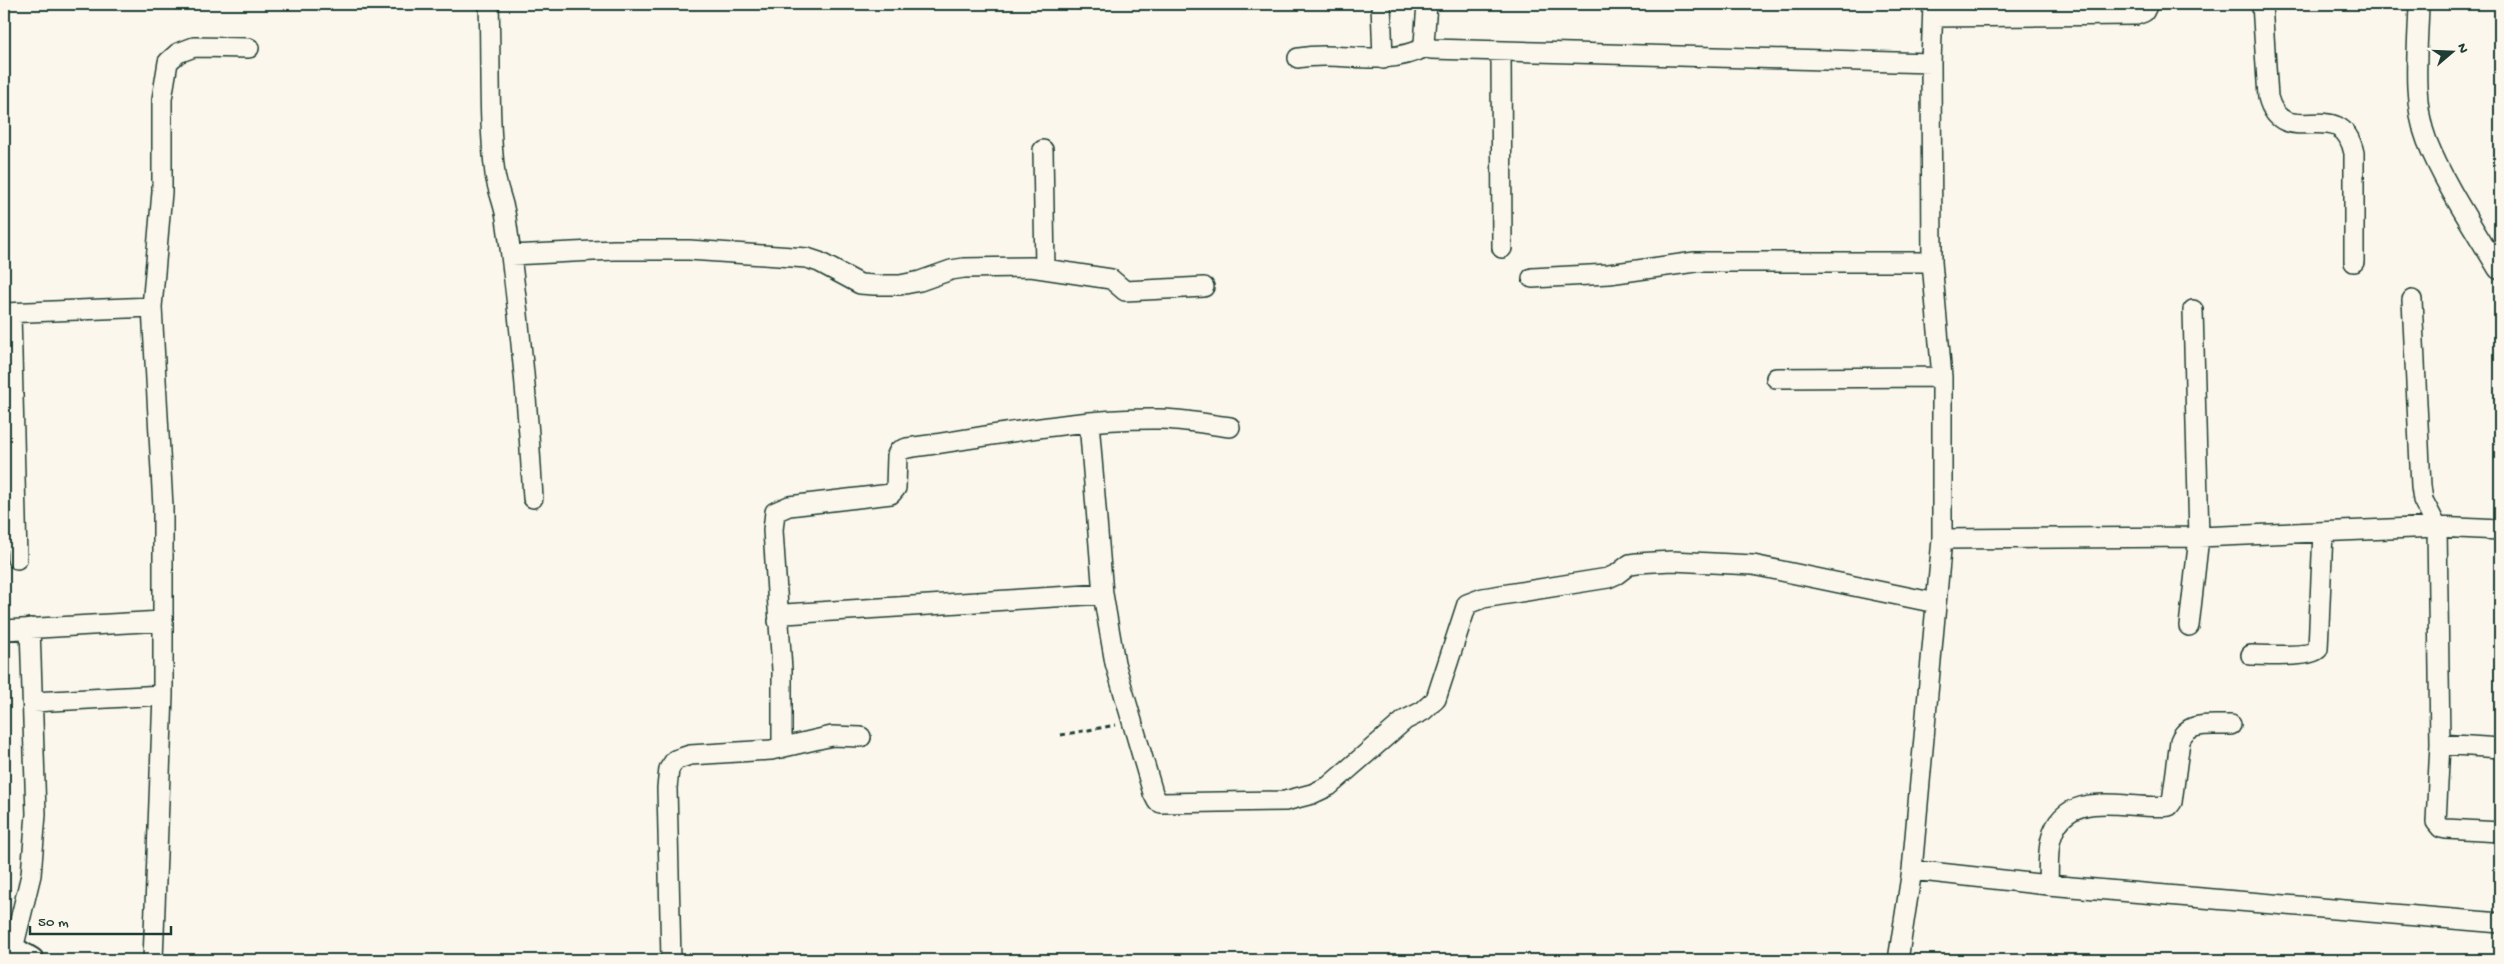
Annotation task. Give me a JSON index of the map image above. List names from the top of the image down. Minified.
{"scale_bar":"50 m","north":"right"}
